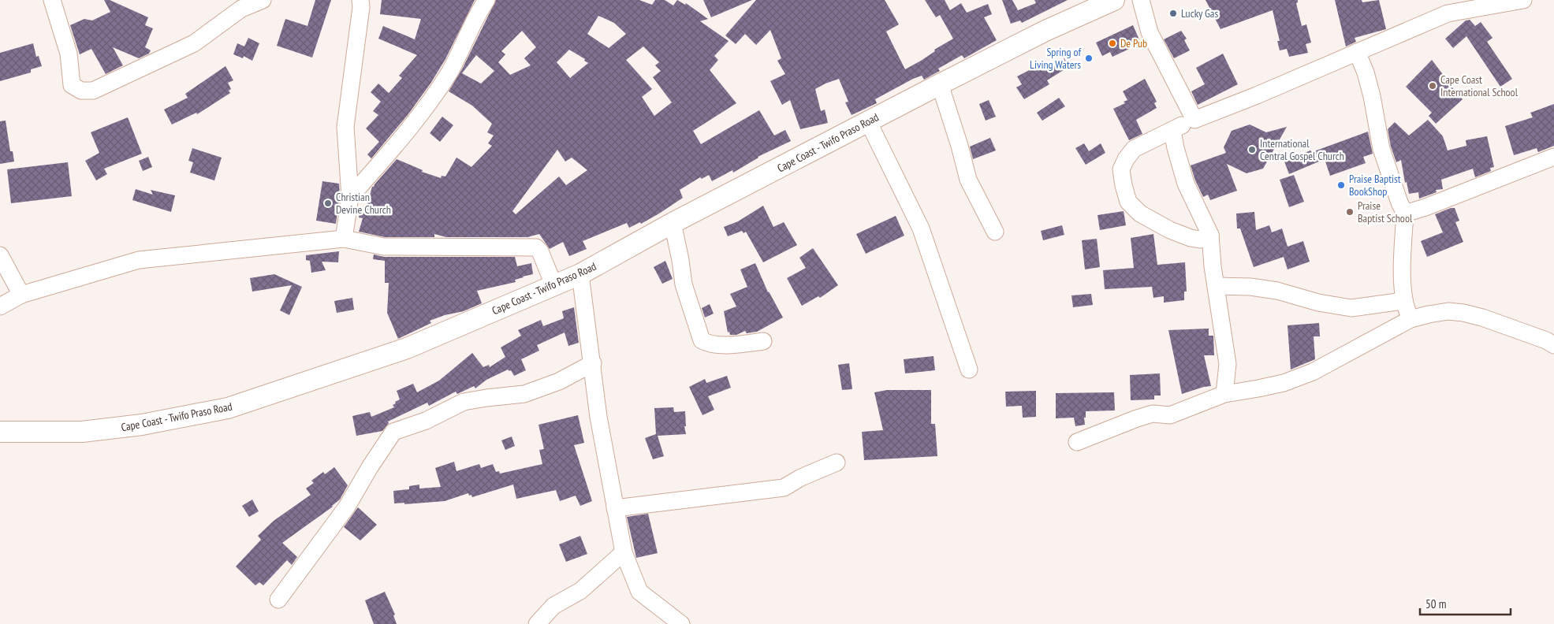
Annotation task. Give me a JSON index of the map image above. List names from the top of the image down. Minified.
{"streets":{"main road":["Cape Coast - Twifo Praso Road"]},"places":["Lucky Gas","De Pub","Spring of Living Waters","Cape Coast International School","International Central Gospel Church","Praise Baptist BookShop","Christian Devine Church","Praise Baptist School"],"scale_bar":"50 m"}
